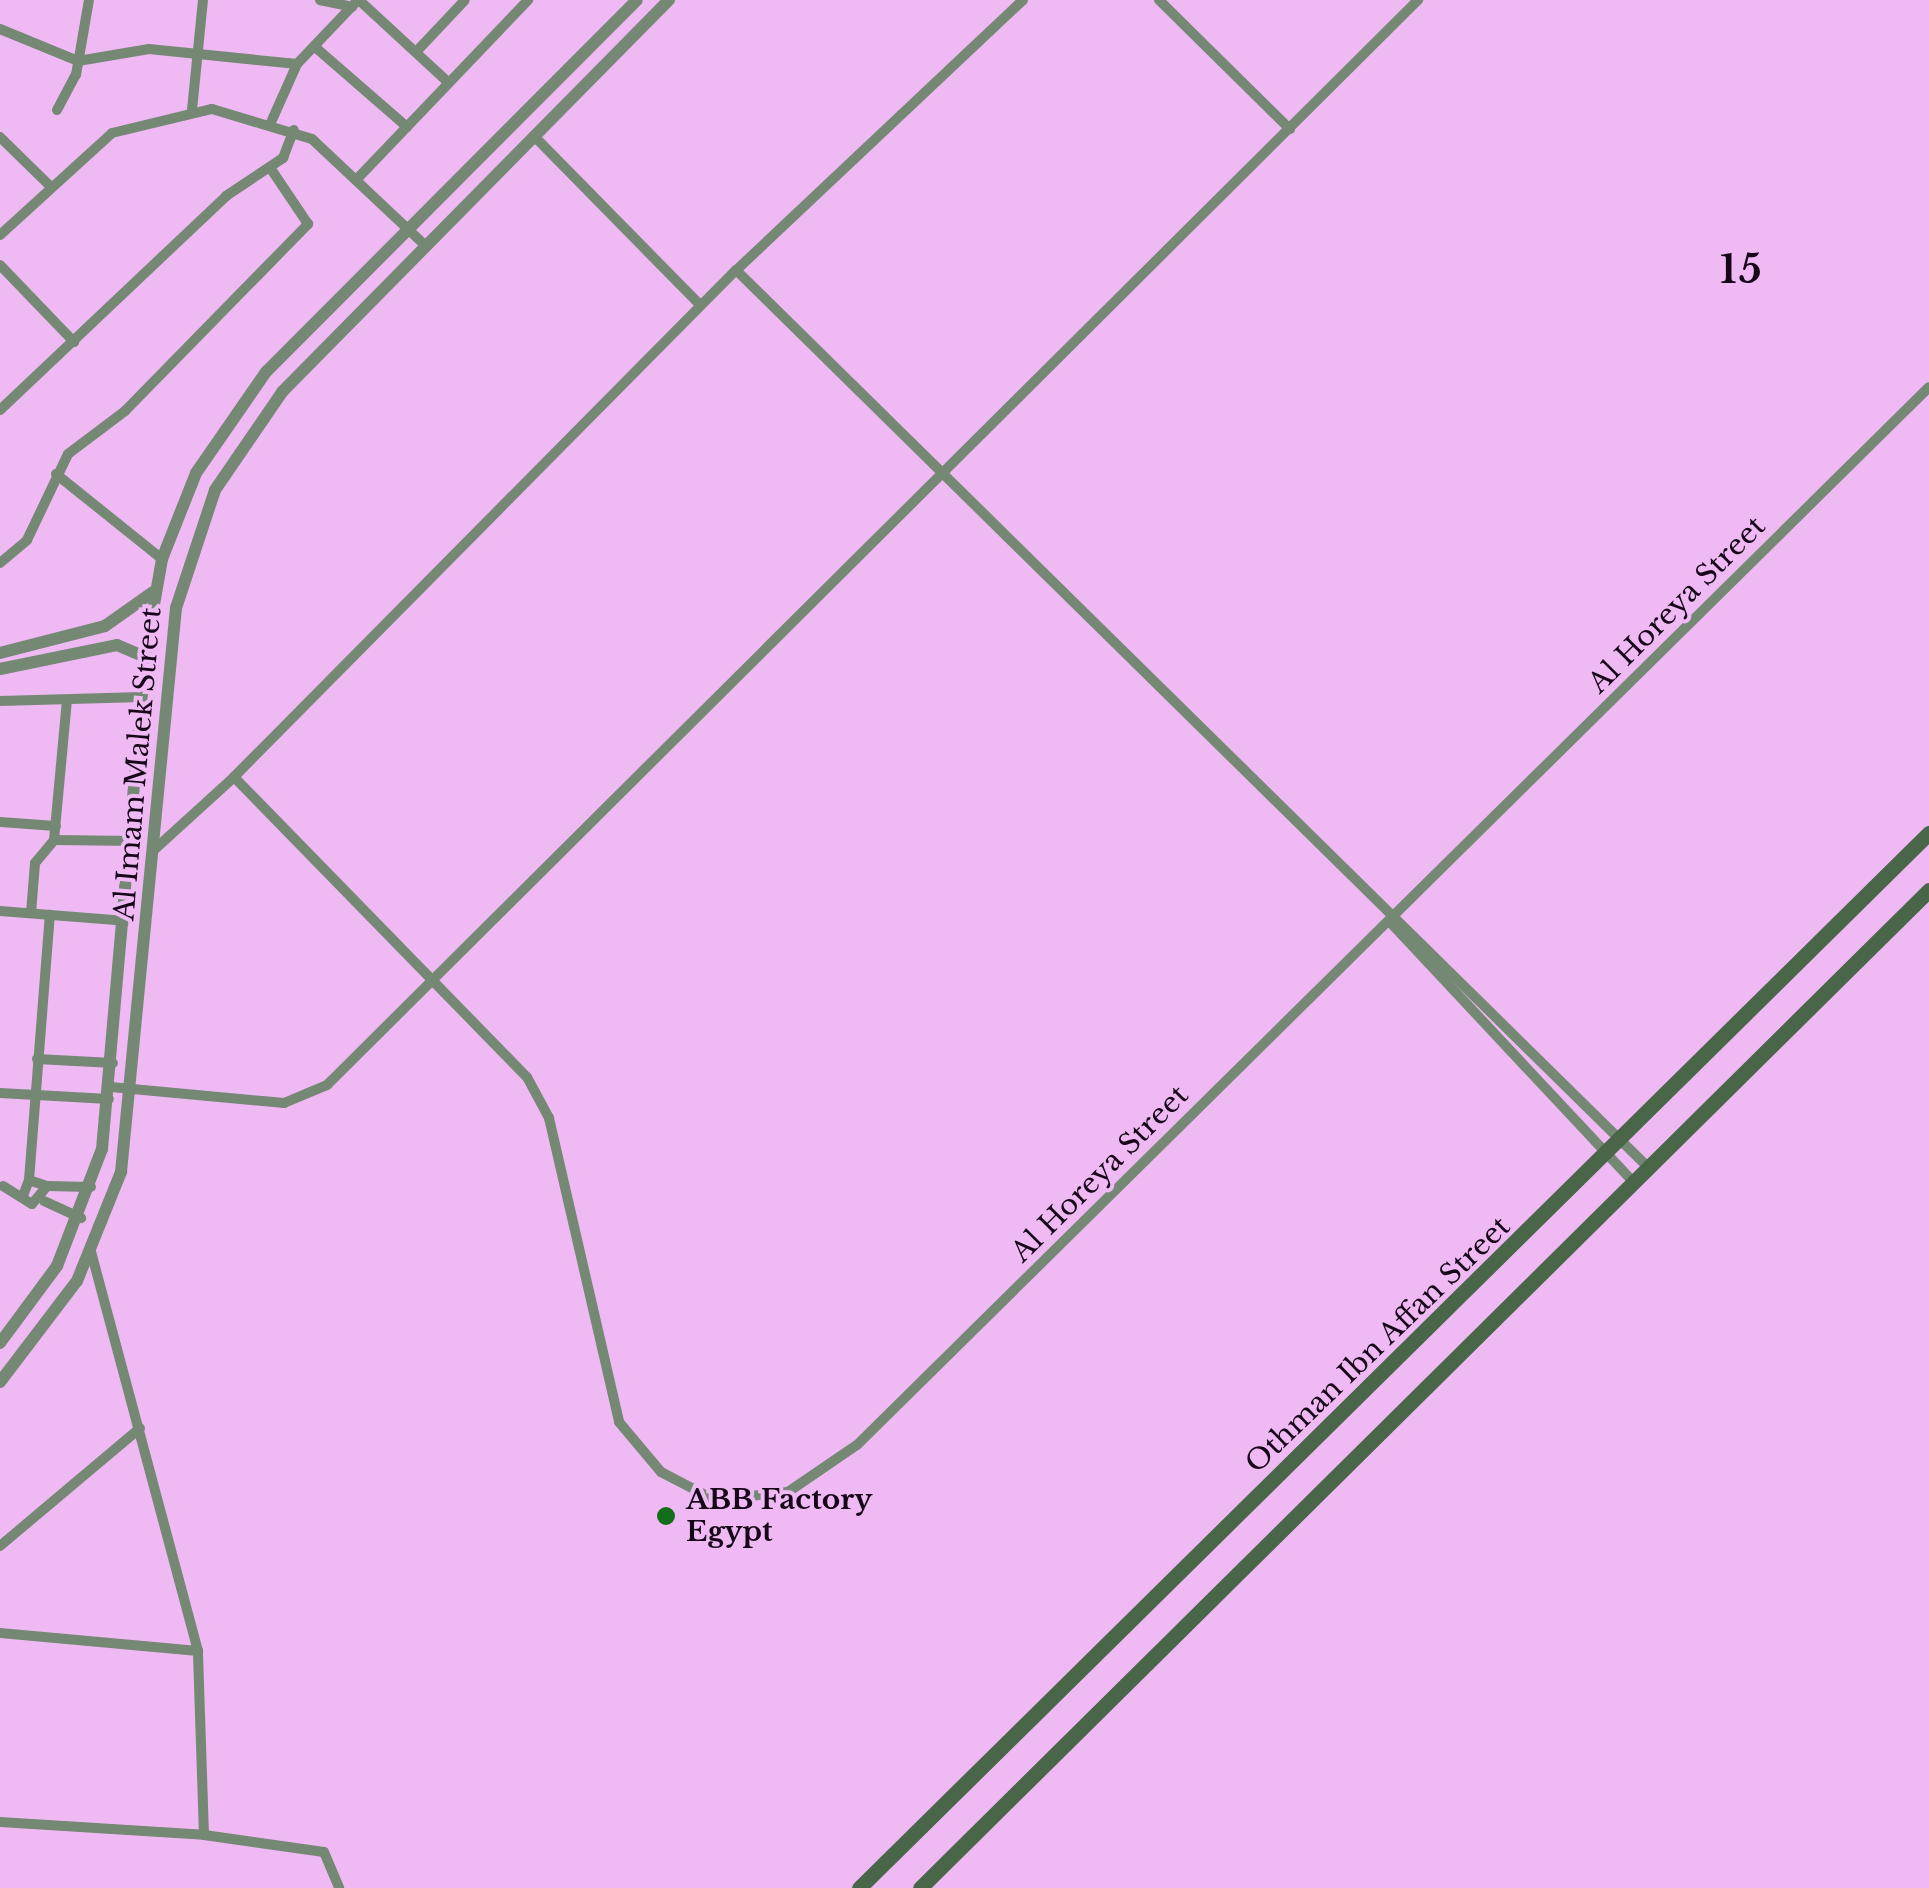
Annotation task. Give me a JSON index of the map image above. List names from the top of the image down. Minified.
{"streets":{"main road":["Othman Ibn Affan Street"],"street":["Al Horeya Street","Al Imam Malek Street"]},"districts":["15"],"places":["ABB Factory Egypt"]}
